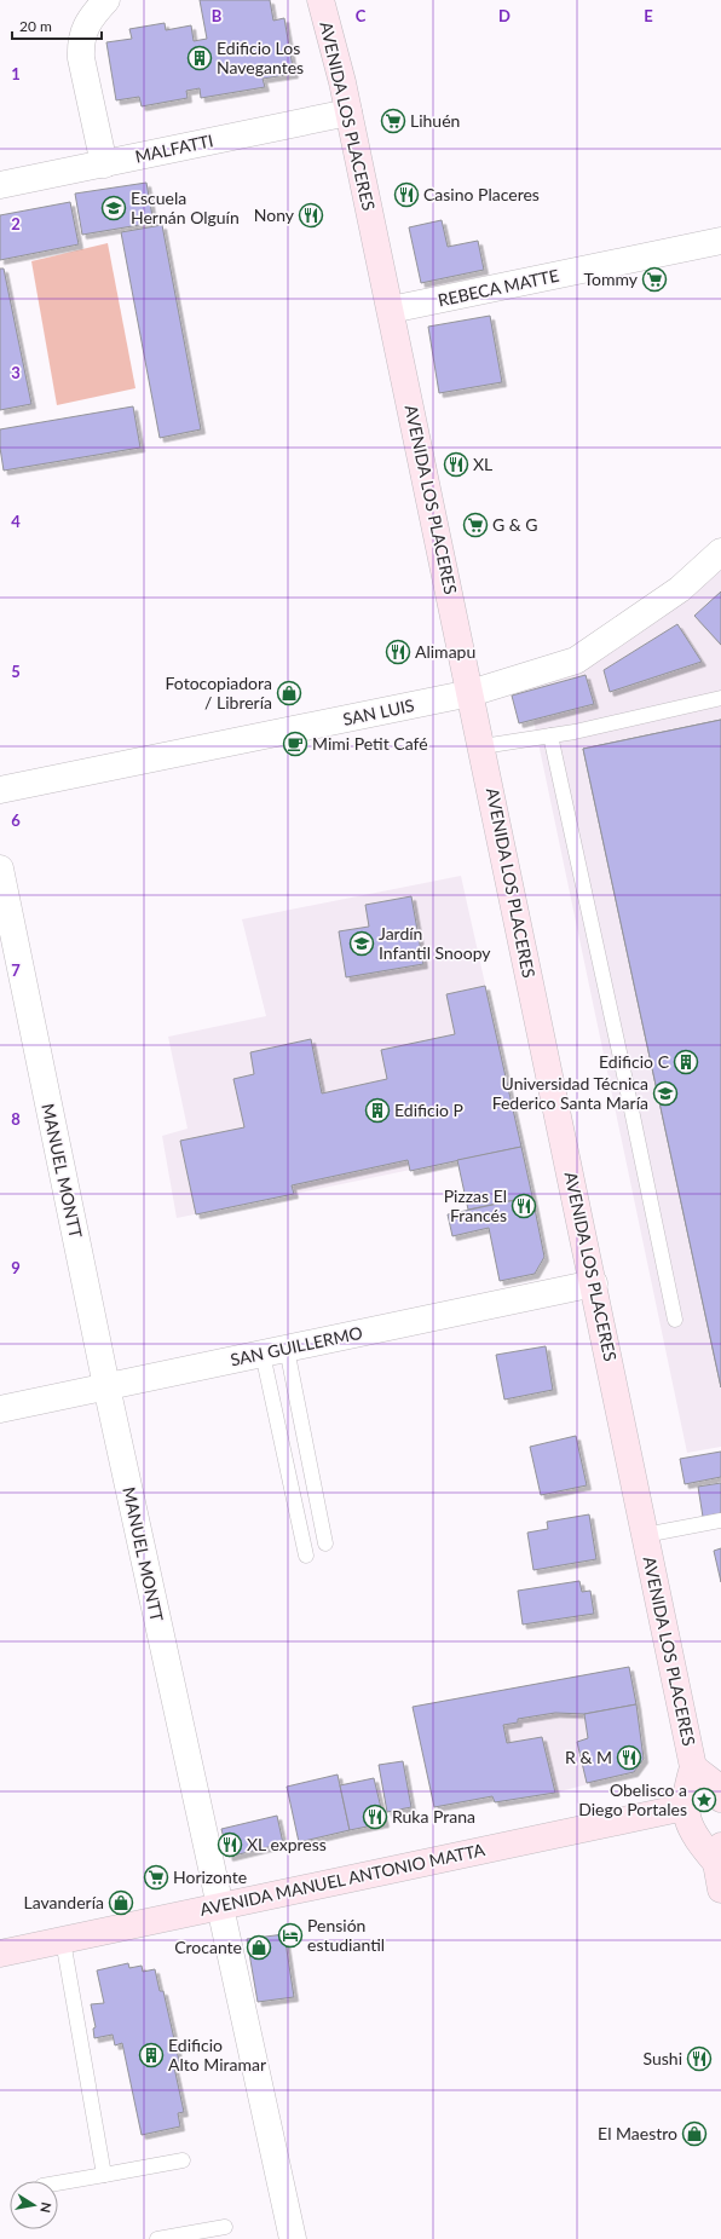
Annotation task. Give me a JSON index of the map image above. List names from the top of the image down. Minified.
{"streets":{"main road":["AVENIDA LOS PLACERES","AVENIDA MANUEL ANTONIO MATTA"],"street":["MALFATTI","REBECA MATTE","SAN LUIS","MANUEL MONTT","SAN GUILLERMO"]},"crossings":[["AVENIDA LOS PLACERES","MALFATTI"],["AVENIDA LOS PLACERES","REBECA MATTE"],["AVENIDA LOS PLACERES","SAN LUIS"],["AVENIDA LOS PLACERES","SAN GUILLERMO"],["AVENIDA LOS PLACERES","AVENIDA MANUEL ANTONIO MATTA"],["MANUEL MONTT","SAN GUILLERMO"],["MANUEL MONTT","AVENIDA MANUEL ANTONIO MATTA"]],"places":{"building":["Edificio Los Navegantes","Edificio C","Edificio P","Edificio Alto Miramar"],"supermarket":["Lihuén","Tommy","G & G","Horizonte"],"restaurant":["Casino Placeres","Nony","XL","Alimapu","Pizzas El Francés","R & M","Ruka Prana","XL express","Sushi"],"school or university":["Escuela Hernán Olguín","Jardín Infantil Snoopy","Universidad Técnica Federico Santa María"],"shop":["Fotocopiadora / Librería","Lavandería","Crocante","El Maestro"],"cafe":["Mimi Petit Café"],"place":["Obelisco a Diego Portales"],"hotel":["Pensión estudiantil"]},"scale_bar":"20 m","north":"right","grid":{"columns":["B","C","D","E"],"rows":["1","2","3","4","5","6","7","8","9"]}}
